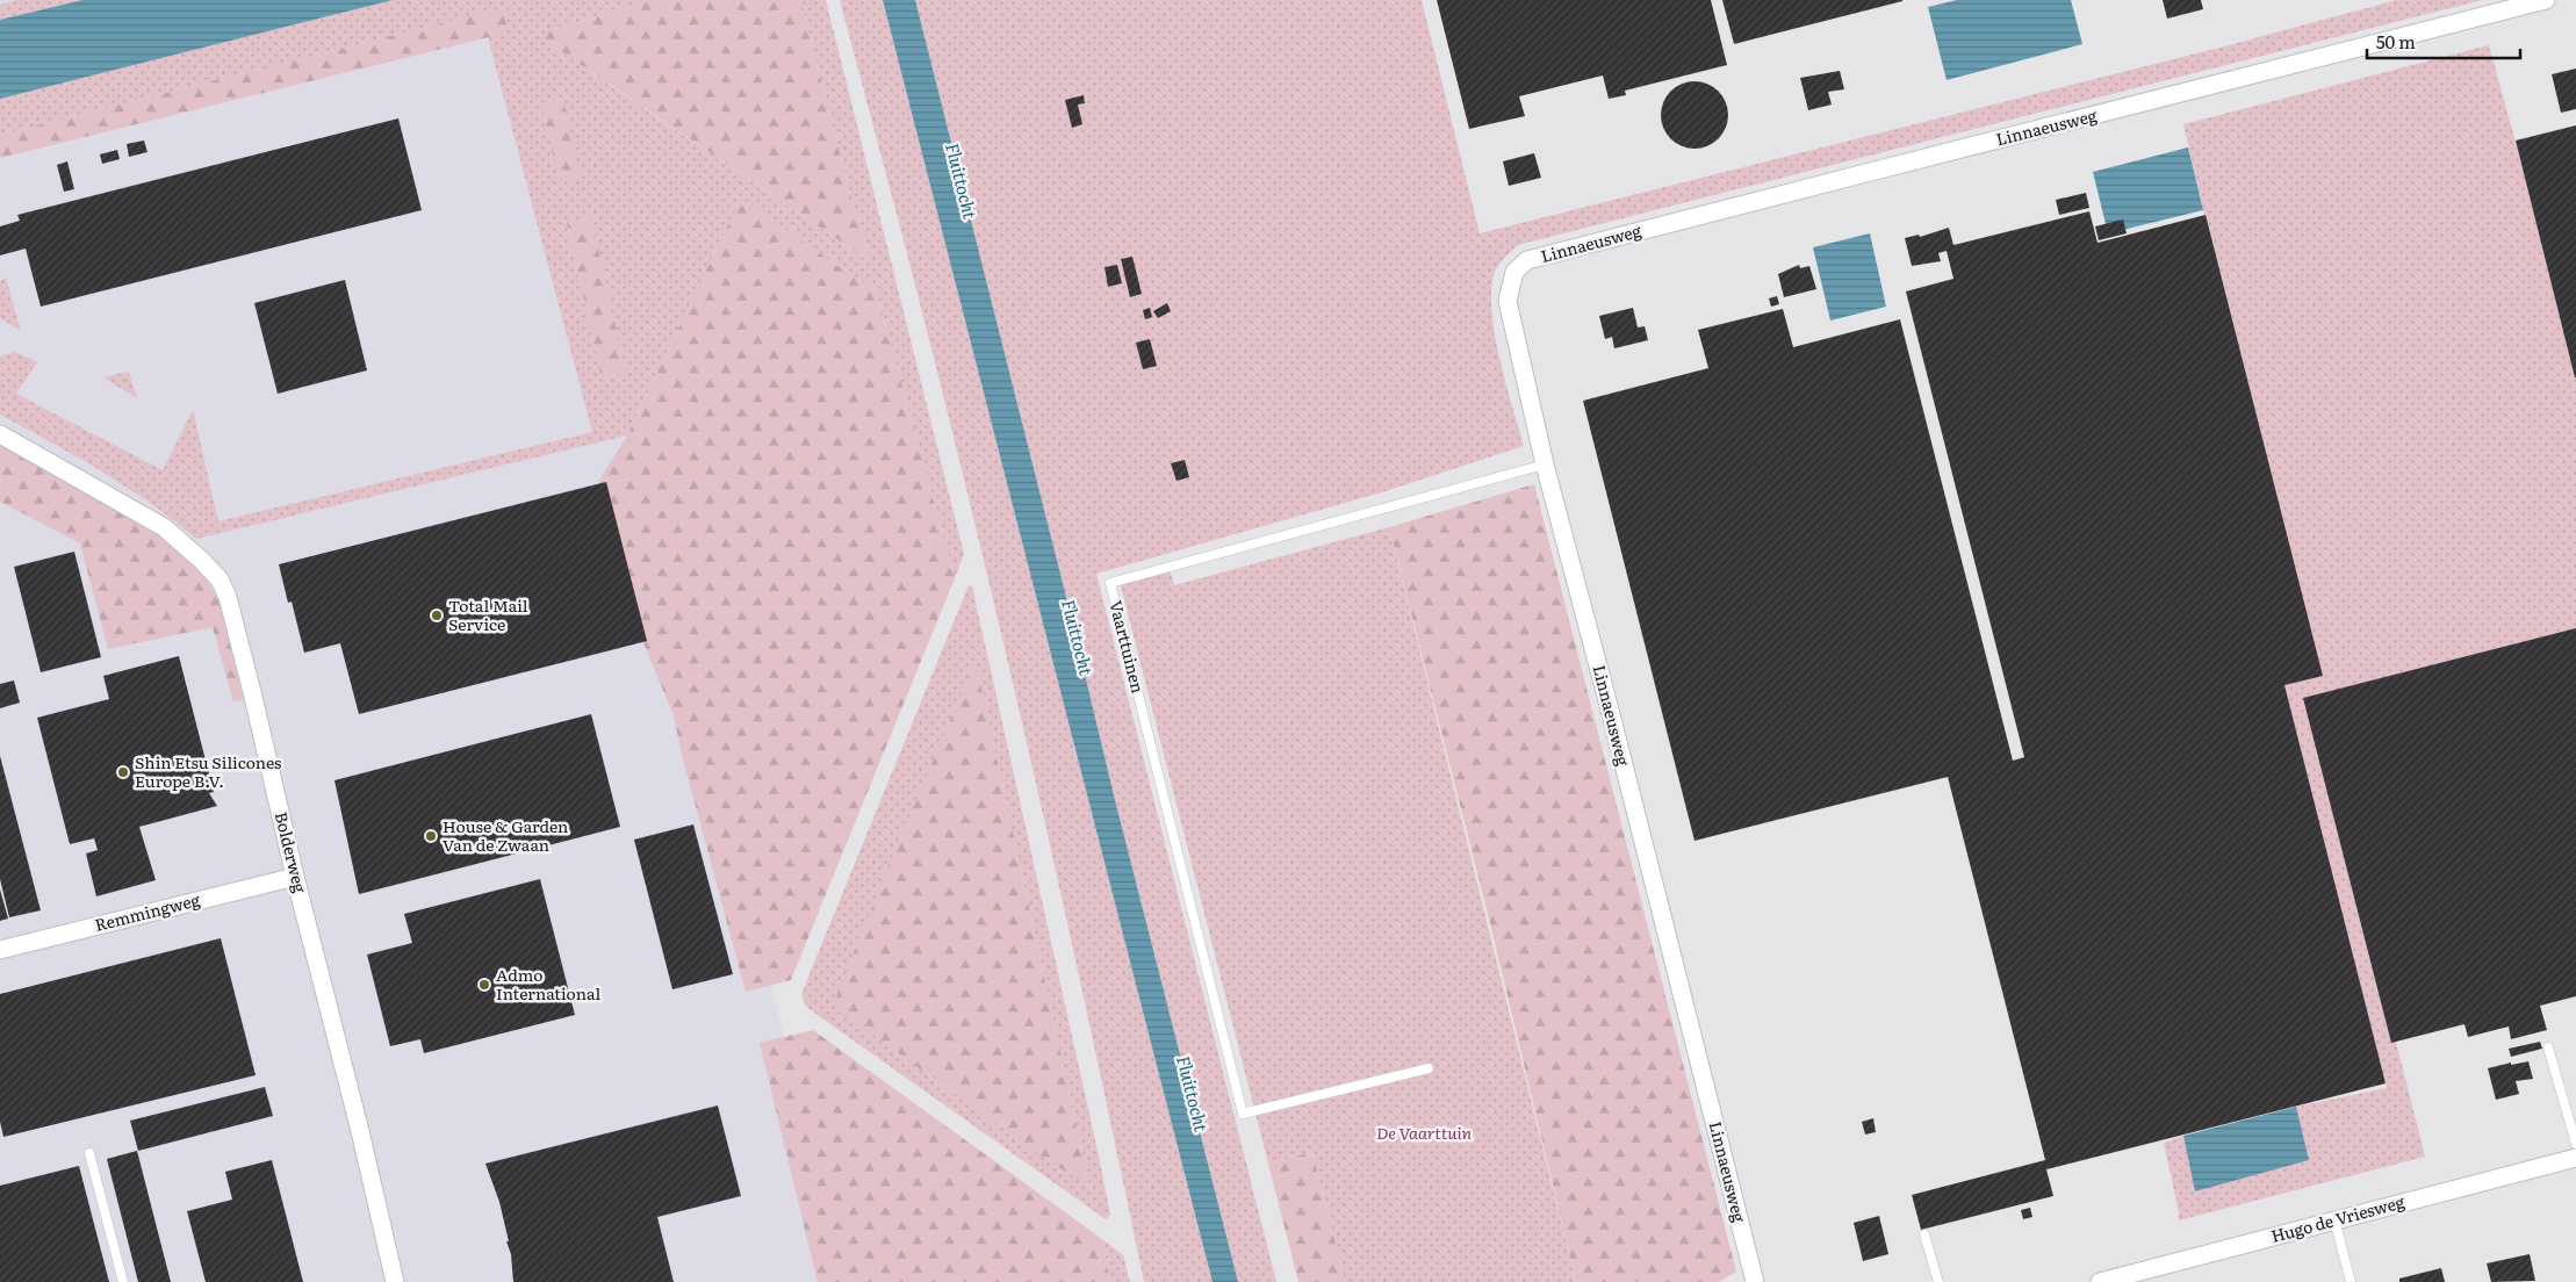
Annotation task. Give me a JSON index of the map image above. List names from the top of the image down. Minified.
{"streets":{"street":["Linnaeusweg","Bolderweg","Remmingweg","Hugo de Vriesweg"],"lane":["Vaarttuinen"]},"crossings":[["Linnaeusweg","Vaarttuinen"],["Bolderweg","Remmingweg"]],"water":["Fluittocht"],"parks":["De Vaarttuin"],"places":["Total Mail Service","Shin Etsu Silicones Europe B.V.","House & Garden Van de Zwaan","Admo International"],"scale_bar":"50 m"}
